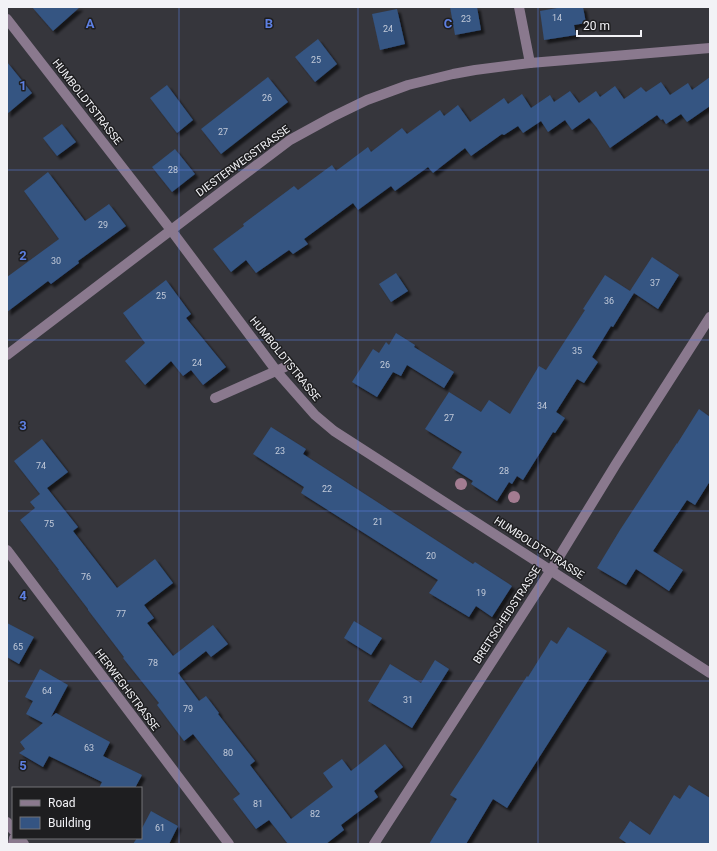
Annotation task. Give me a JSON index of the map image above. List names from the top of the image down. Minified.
{"streets":{"street":["HUMBOLDTSTRASSE","DIESTERWEGSTRASSE","BREITSCHEIDSTRASSE","HERWEGHSTRASSE"]},"crossings":[["HUMBOLDTSTRASSE","DIESTERWEGSTRASSE"],["HUMBOLDTSTRASSE","BREITSCHEIDSTRASSE"]],"house_numbers":["14","23","24","25","26","27","28","29","30","37","25","36","35","24","26","34","27","23","74","28","22","21","75","20","76","19","77","65","78","64","31","79","63","80","81","82","61"],"legend":["Road","Building"],"scale_bar":"20 m","grid":{"columns":["A","B","C"],"rows":["1","2","3","4","5"]}}
